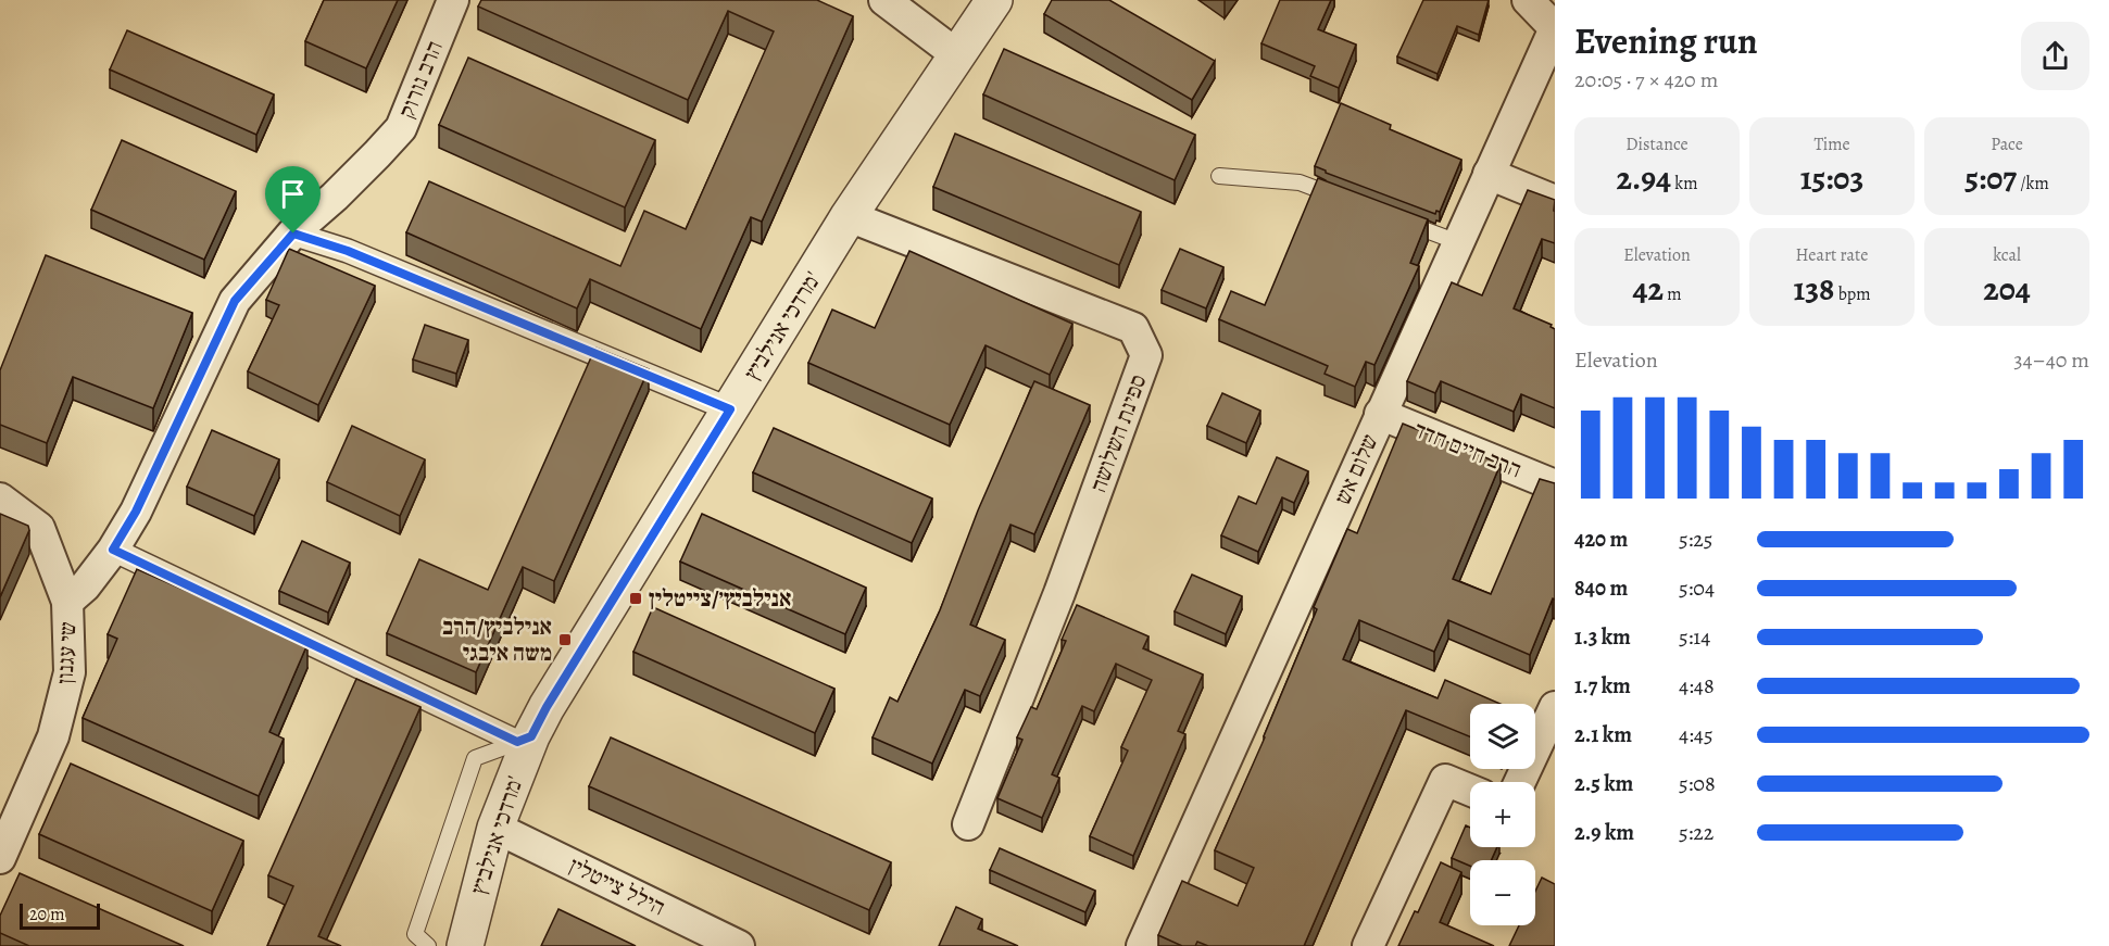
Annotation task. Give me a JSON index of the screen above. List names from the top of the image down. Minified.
{"streets":{"street":["הרב נורוק","מרדכי אנילביץ'","ספינת השלושה","הרב חיים חדד","שלום אש","שי עגנון","הילל צייטלין"]},"crossings":[["הרב נורוק","שי עגנון"],["מרדכי אנילביץ'","ספינת השלושה"],["מרדכי אנילביץ'","הילל צייטלין"],["הרב חיים חדד","שלום אש"]],"places":{"transit":["אנילביץ׳/צייטלין","אנילביץ/הרב משה איבגי"]},"scale_bar":"20 m","page":{"heading":["Evening run","20:05 · 7 × 420 m"],"stats":[["Distance","2.94 km"],["Time","15:03"],["Pace","5:07 /km"],["Elevation","42 m"],["Heart rate","138 bpm"],["kcal","204"]],"chart":["Elevation","34–40 m"],"list":[{"name":"420 m","note":"5:25"},{"name":"840 m","note":"5:04"},{"name":"1.3 km","note":"5:14"},{"name":"1.7 km","note":"4:48"},{"name":"2.1 km","note":"4:45"},{"name":"2.5 km","note":"5:08"},{"name":"2.9 km","note":"5:22"}],"map_buttons":["+","−"],"scale":"20 m"}}
